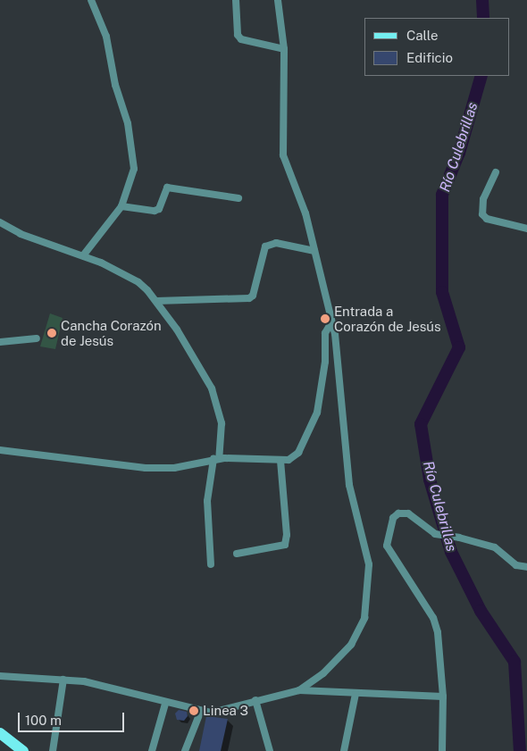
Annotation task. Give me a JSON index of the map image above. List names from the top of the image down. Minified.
{"water":["Río Culebrillas"],"places":["Entrada a Corazón de Jesús","Cancha Corazón de Jesús","Linea 3"],"legend":["Calle","Edificio"],"scale_bar":"100 m"}
